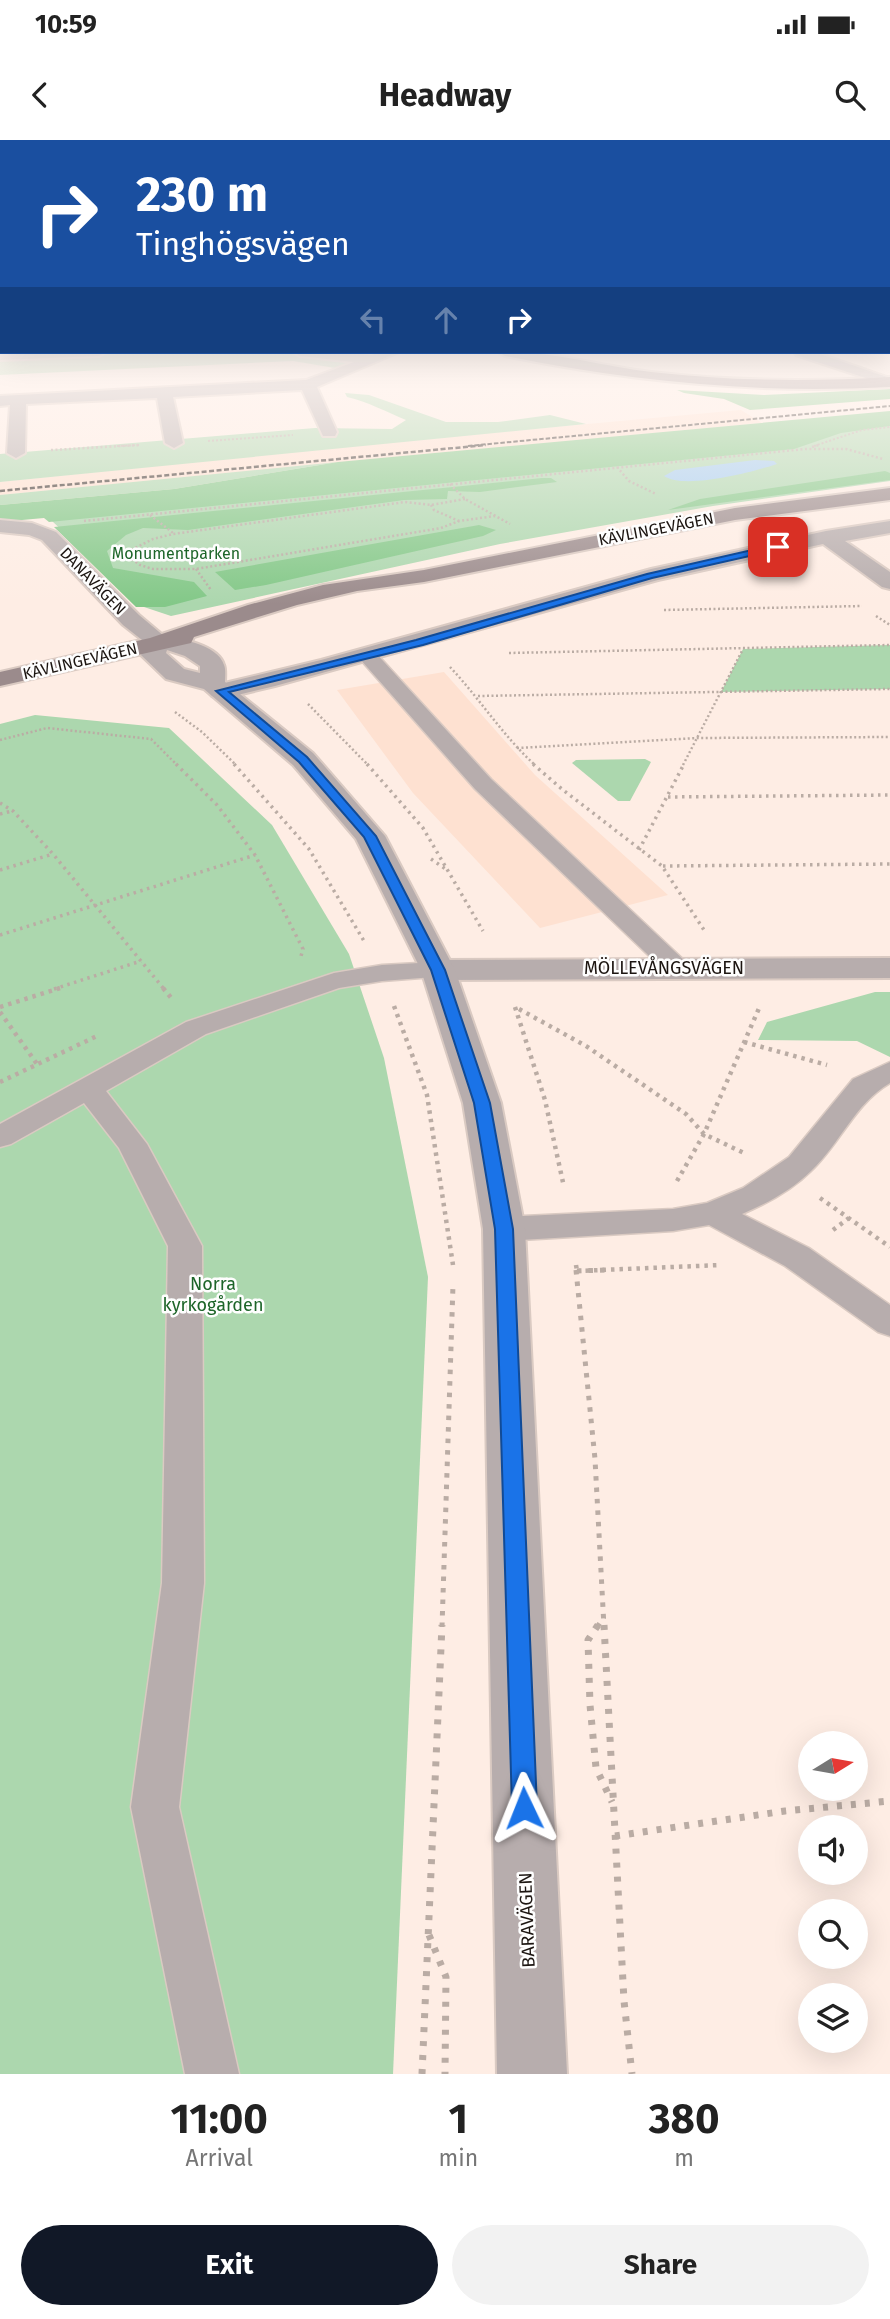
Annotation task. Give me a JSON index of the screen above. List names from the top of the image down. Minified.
{"streets":{"main road":["KÄVLINGEVÄGEN"],"street":["DANAVÄGEN","MÖLLEVÅNGSVÄGEN","BARAVÄGEN"]},"crossings":[["KÄVLINGEVÄGEN","DANAVÄGEN"],["KÄVLINGEVÄGEN","BARAVÄGEN"],["DANAVÄGEN","BARAVÄGEN"],["MÖLLEVÅNGSVÄGEN","BARAVÄGEN"]],"parks":["Monumentparken","Norra kyrkogården"],"north":"right","page":{"status":"10:59","header":"Headway","turn":["230 m","Tinghögsvägen"],"eta":["11:00","Arrival","1","min","380","m"],"buttons":["Exit","Share"]}}
